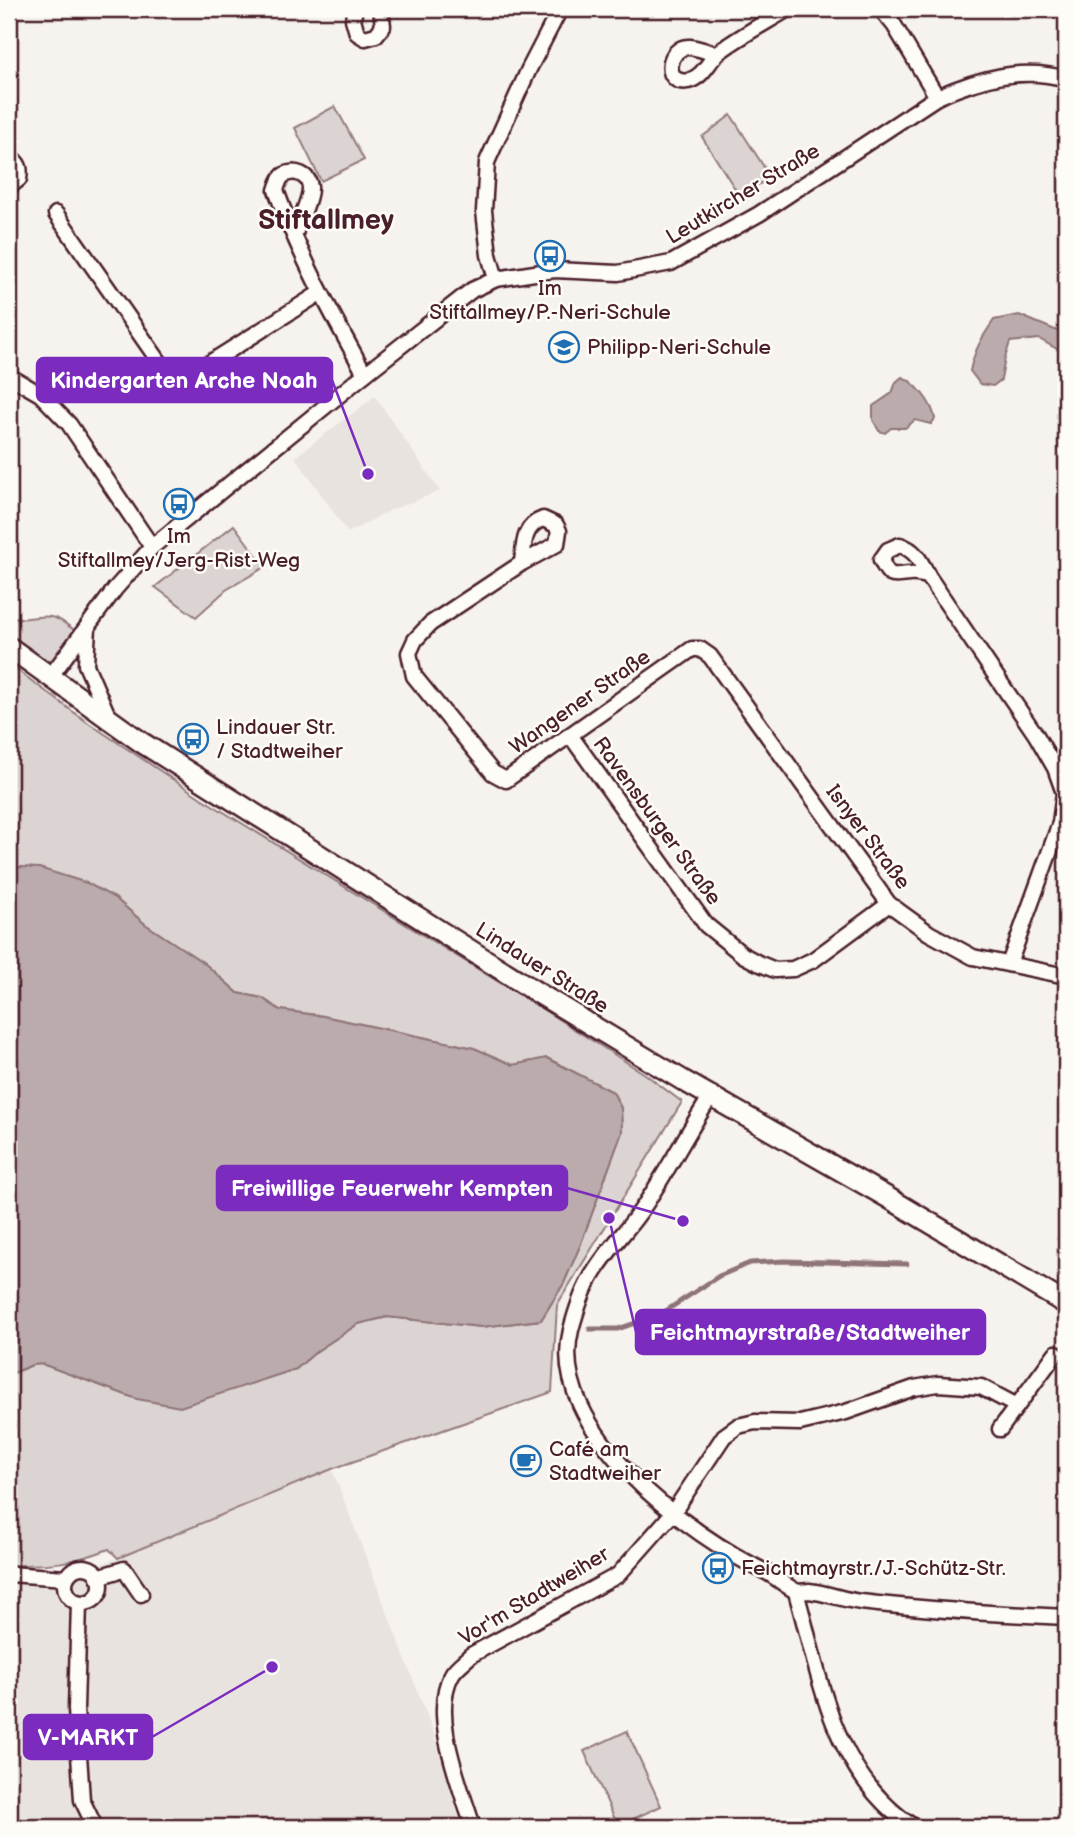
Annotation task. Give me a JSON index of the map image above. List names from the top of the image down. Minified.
{"streets":{"main road":["Lindauer Straße"],"street":["Leutkircher Straße","Wangener Straße","Ravensburger Straße","Isnyer Straße","Vor'm Stadtweiher"]},"crossings":[["Leutkircher Straße","Lindauer Straße"],["Wangener Straße","Ravensburger Straße"],["Wangener Straße","Isnyer Straße"],["Ravensburger Straße","Isnyer Straße"]],"districts":["Stiftallmey"],"places":{"bus stop":["Im Stiftallmey/P.-Neri-Schule","Im Stiftallmey/Jerg-Rist-Weg","Lindauer Str. / Stadtweiher","Feichtmayrstr./J.-Schütz-Str."],"school or university":["Philipp-Neri-Schule"],"other":["Kindergarten Arche Noah","Feichtmayrstraße/Stadtweiher","Freiwillige Feuerwehr Kempten","V-MARKT"],"cafe":["Café am Stadtweiher"]}}
